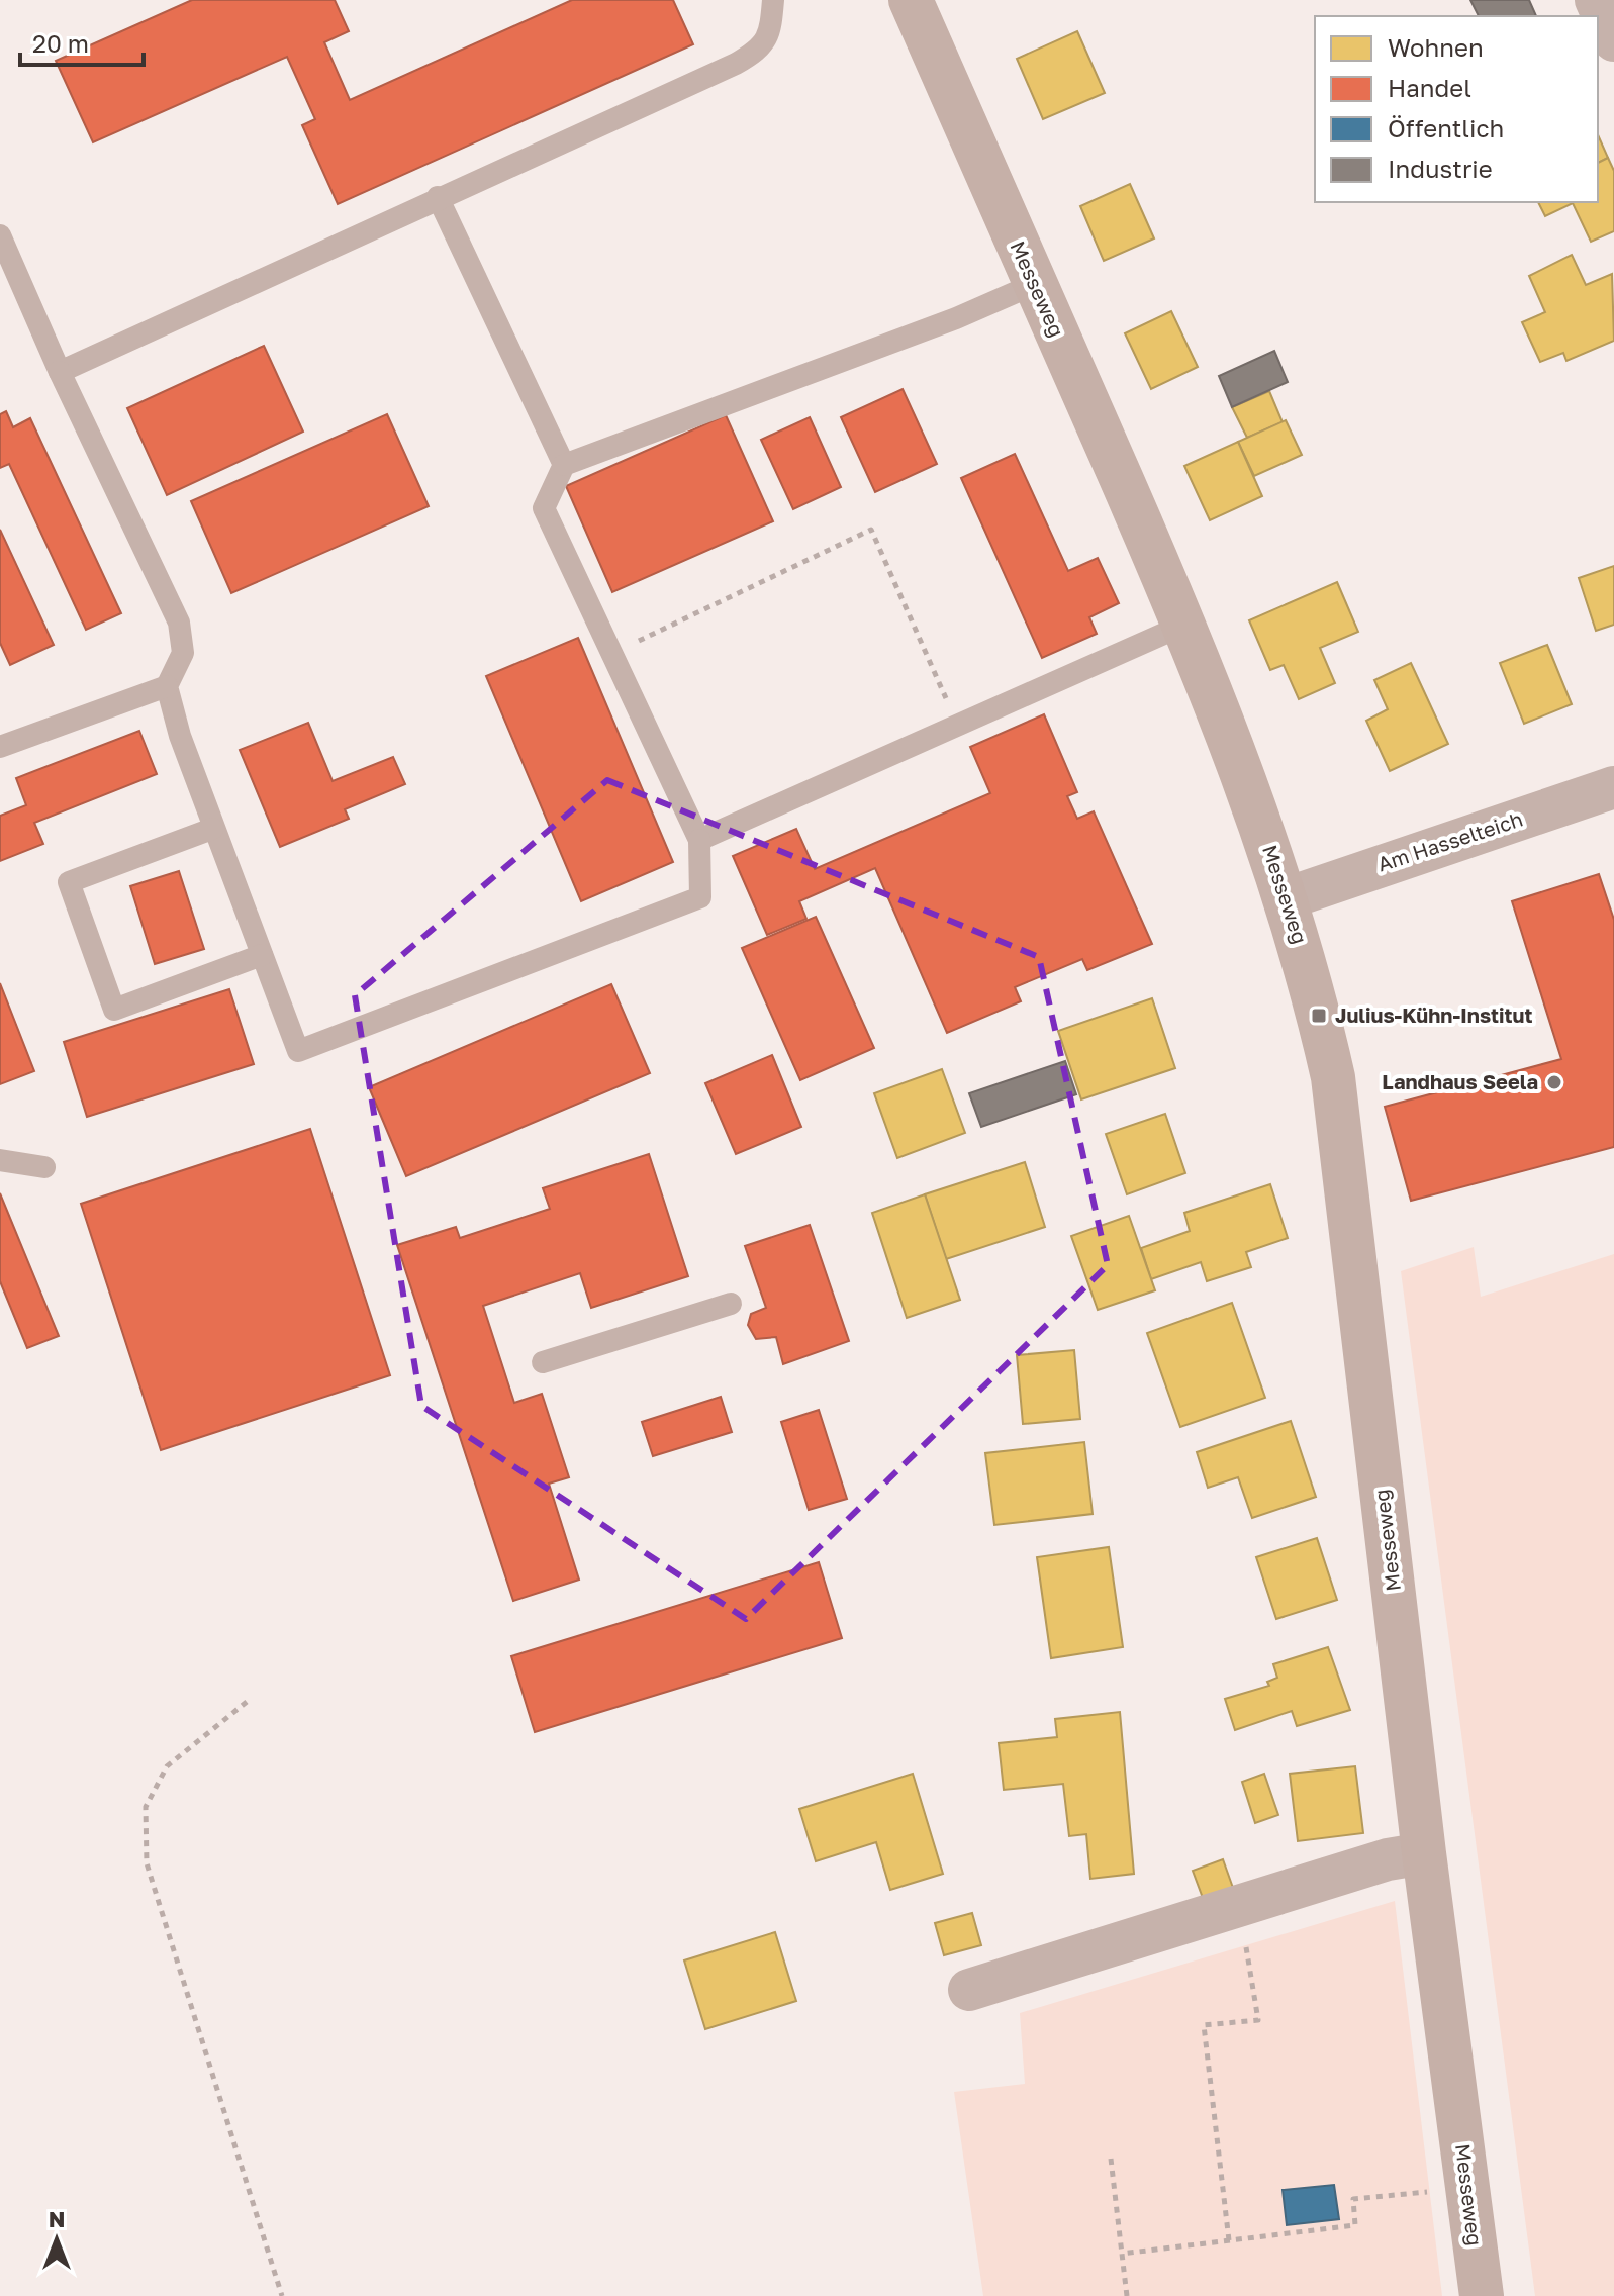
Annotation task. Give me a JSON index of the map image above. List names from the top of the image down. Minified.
{"streets":{"main road":["Messeweg"],"street":["Am Hasselteich"]},"crossings":[["Messeweg","Am Hasselteich"]],"places":{"transit":["Julius-Kühn-Institut"],"other":["Landhaus Seela"]},"legend":["Wohnen","Handel","Öffentlich","Industrie"],"scale_bar":"20 m","north":"top"}
